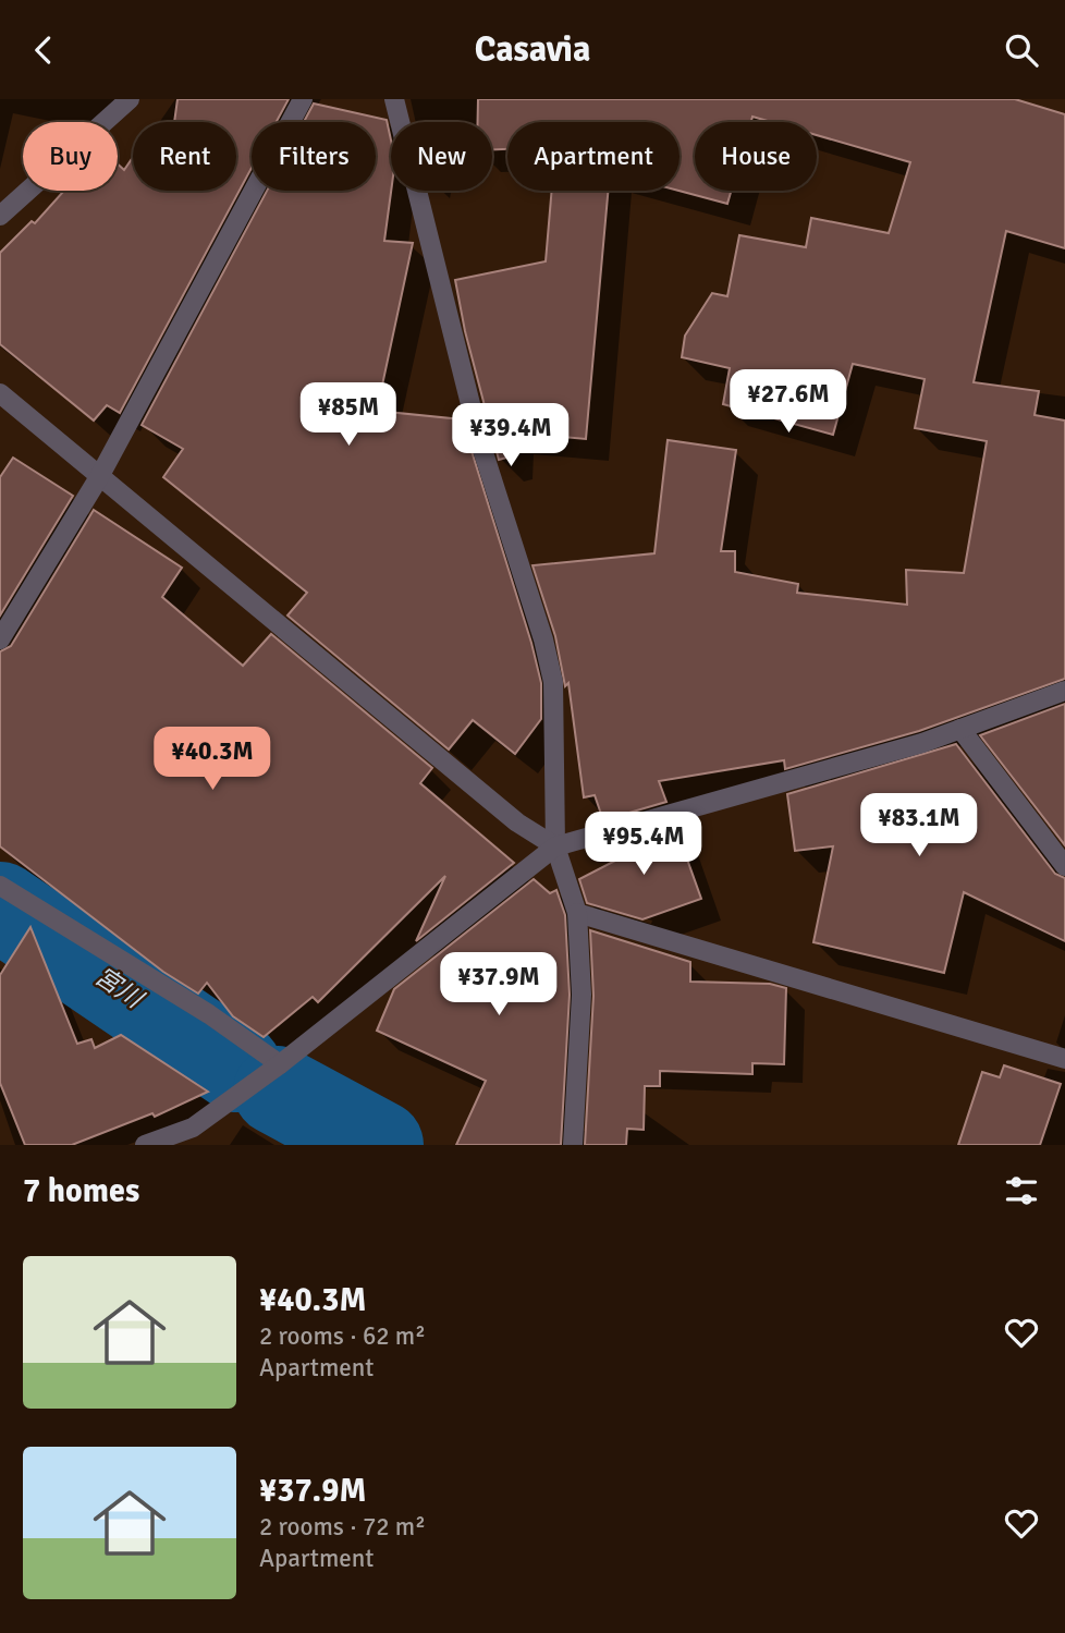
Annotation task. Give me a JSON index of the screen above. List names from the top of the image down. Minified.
{"water":["宮川"],"page":{"header":"Casavia","chip":["Buy","Rent","Filters","New","Apartment","House"],"price":["¥27.6M","¥85M","¥39.4M","¥40.3M","¥83.1M","¥95.4M","¥37.9M"],"heading":"7 homes","list":[{"name":"¥40.3M","note":"2 rooms · 62 m² · Apartment"},{"name":"¥37.9M","note":"2 rooms · 72 m² · Apartment"}]}}
